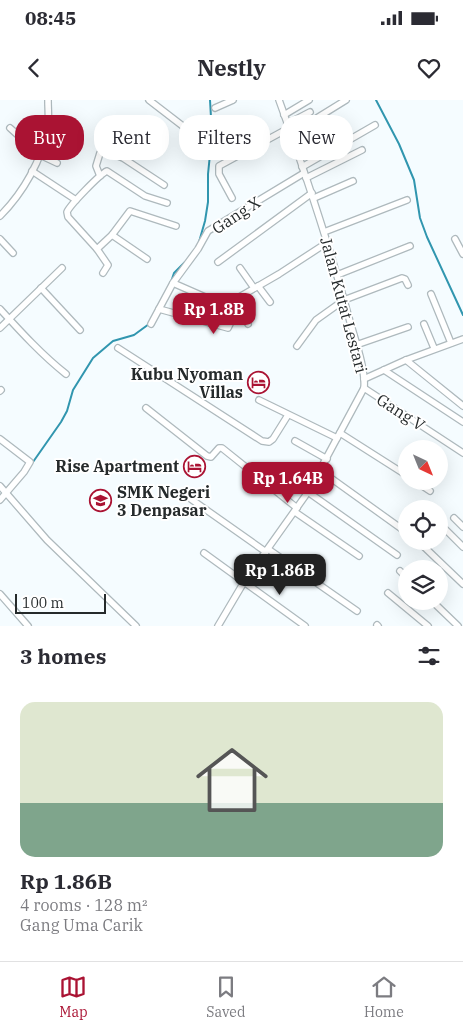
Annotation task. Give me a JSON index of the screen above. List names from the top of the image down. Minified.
{"streets":{"street":["Gang X","Jalan Kutat Lestari","Gang V"]},"crossings":[["Gang X","Jalan Kutat Lestari"],["Jalan Kutat Lestari","Gang V"]],"places":{"hotel":["Kubu Nyoman Villas","Rise Apartment"],"school or university":["SMK Negeri 3 Denpasar"]},"scale_bar":"100 m","north":"bottom right","page":{"status":"08:45","header":"Nestly","chip":["Buy","Rent","Filters","New"],"price":["Rp 1.8B","Rp 1.64B","Rp 1.86B"],"scale":"100 m","heading":"3 homes","list":[{"name":"Rp 1.86B","note":"4 rooms · 128 m² · Gang Uma Carik"}],"tabs":["Map","Saved","Home"]}}
